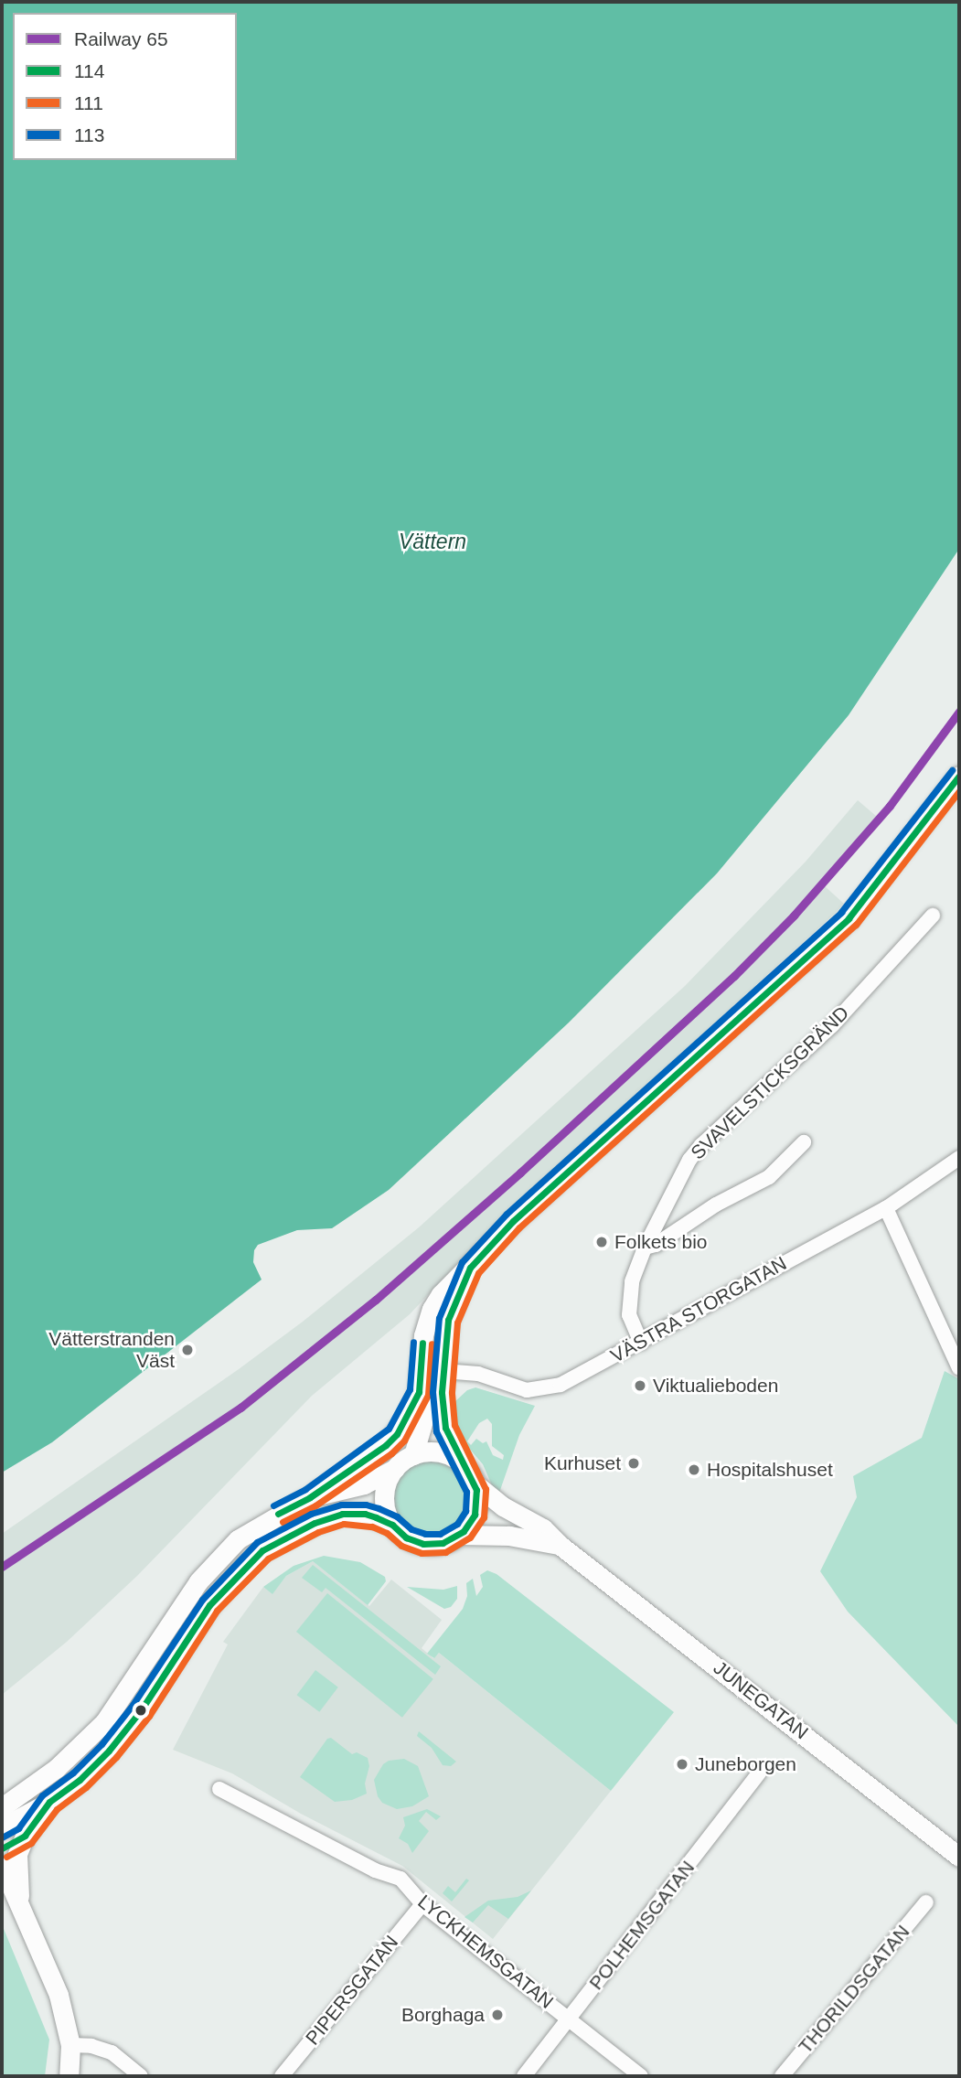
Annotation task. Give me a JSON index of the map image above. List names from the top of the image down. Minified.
{"streets":{"street":["SVAVELSTICKSGRÄND","VÄSTRA STORGATAN","JUNEGATAN","POLHEMSGATAN","LYCKHEMSGATAN","THORILDSGATAN","PIPERSGATAN"]},"crossings":[["SVAVELSTICKSGRÄND","VÄSTRA STORGATAN"],["POLHEMSGATAN","LYCKHEMSGATAN"],["LYCKHEMSGATAN","PIPERSGATAN"]],"water":["Vättern"],"places":["Folkets bio","Vätterstranden Väst","Viktualieboden","Kurhuset","Hospitalshuset","Juneborgen","Borghaga"],"lines":["rail line 65","transit line 113","transit line 114","transit line 111"],"legend":["Railway 65","114","111","113"]}
